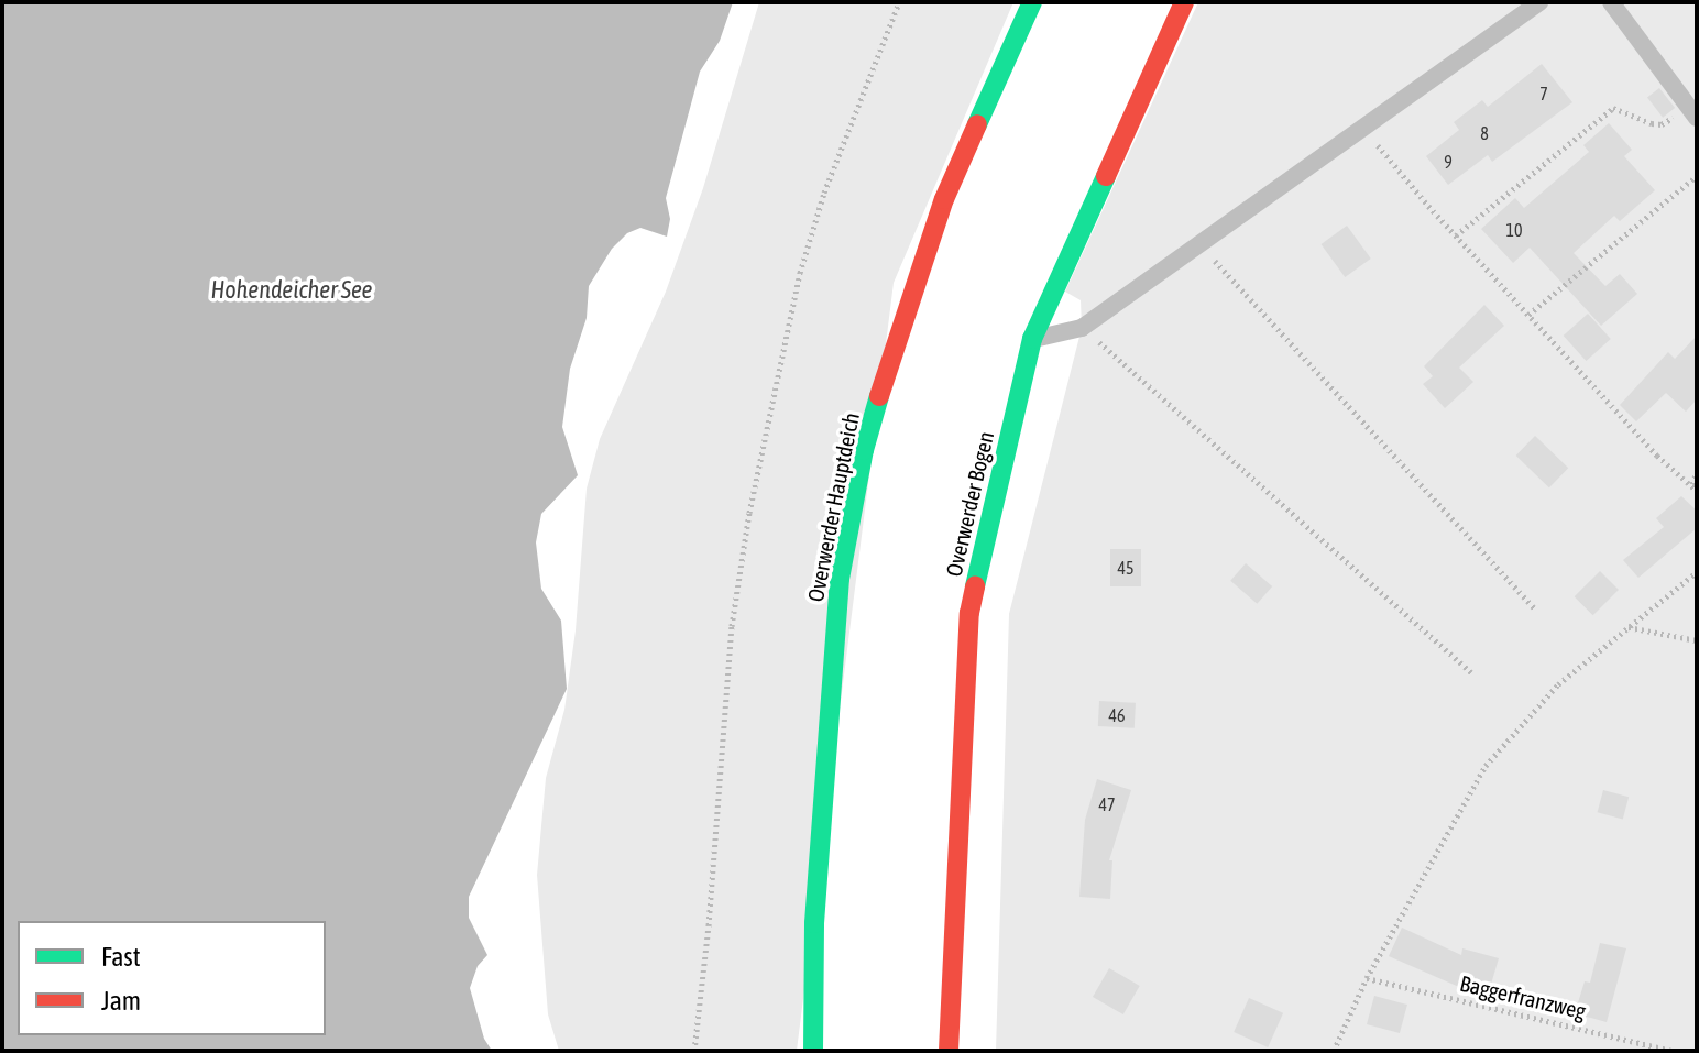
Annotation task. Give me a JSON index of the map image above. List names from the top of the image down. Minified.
{"streets":{"street":["Overwerder Bogen","Overwerder Hauptdeich"],"path":["Baggerfranzweg"]},"water":["Hohendeicher See"],"house_numbers":["7","8","9","10","45","46","47"],"legend":["Fast","Jam"]}
